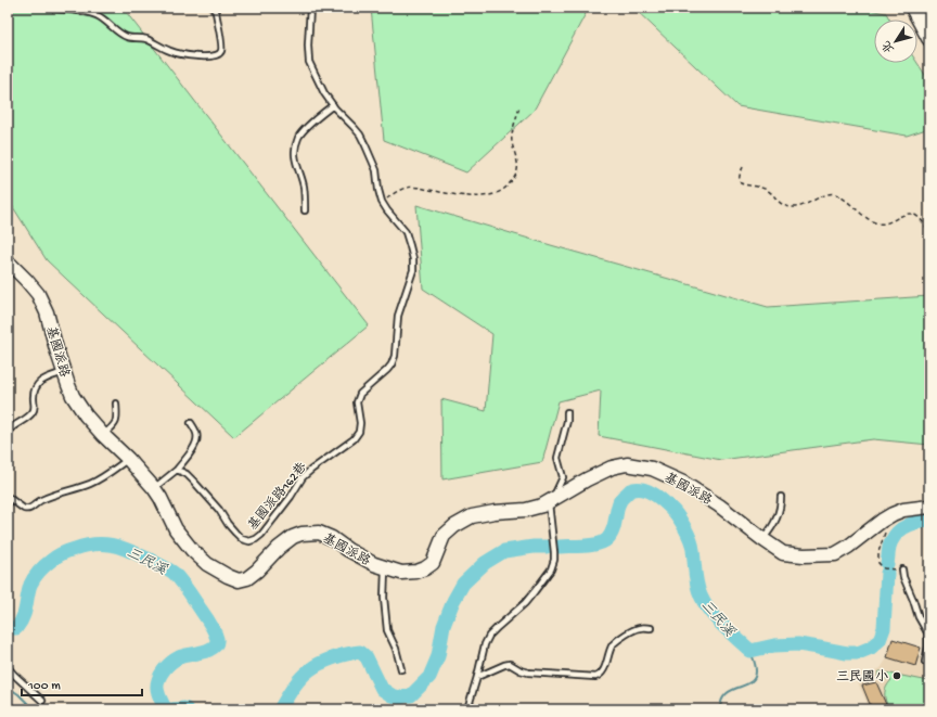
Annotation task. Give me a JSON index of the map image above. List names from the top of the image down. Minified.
{"streets":{"street":["基國派路"],"lane":["基國派路162巷"]},"water":["三民溪"],"places":["三民國小"],"scale_bar":"100 m","north":"bottom left"}
